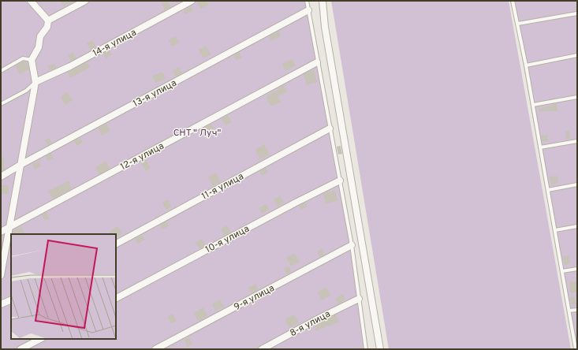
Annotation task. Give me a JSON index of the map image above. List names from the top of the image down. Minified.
{"streets":{"street":["14-я улица","13-я улица","12-я улица","11-я улица","10-я улица","9-я улица","8-я улица"]},"parks":["СНТ \" Луч\""]}
